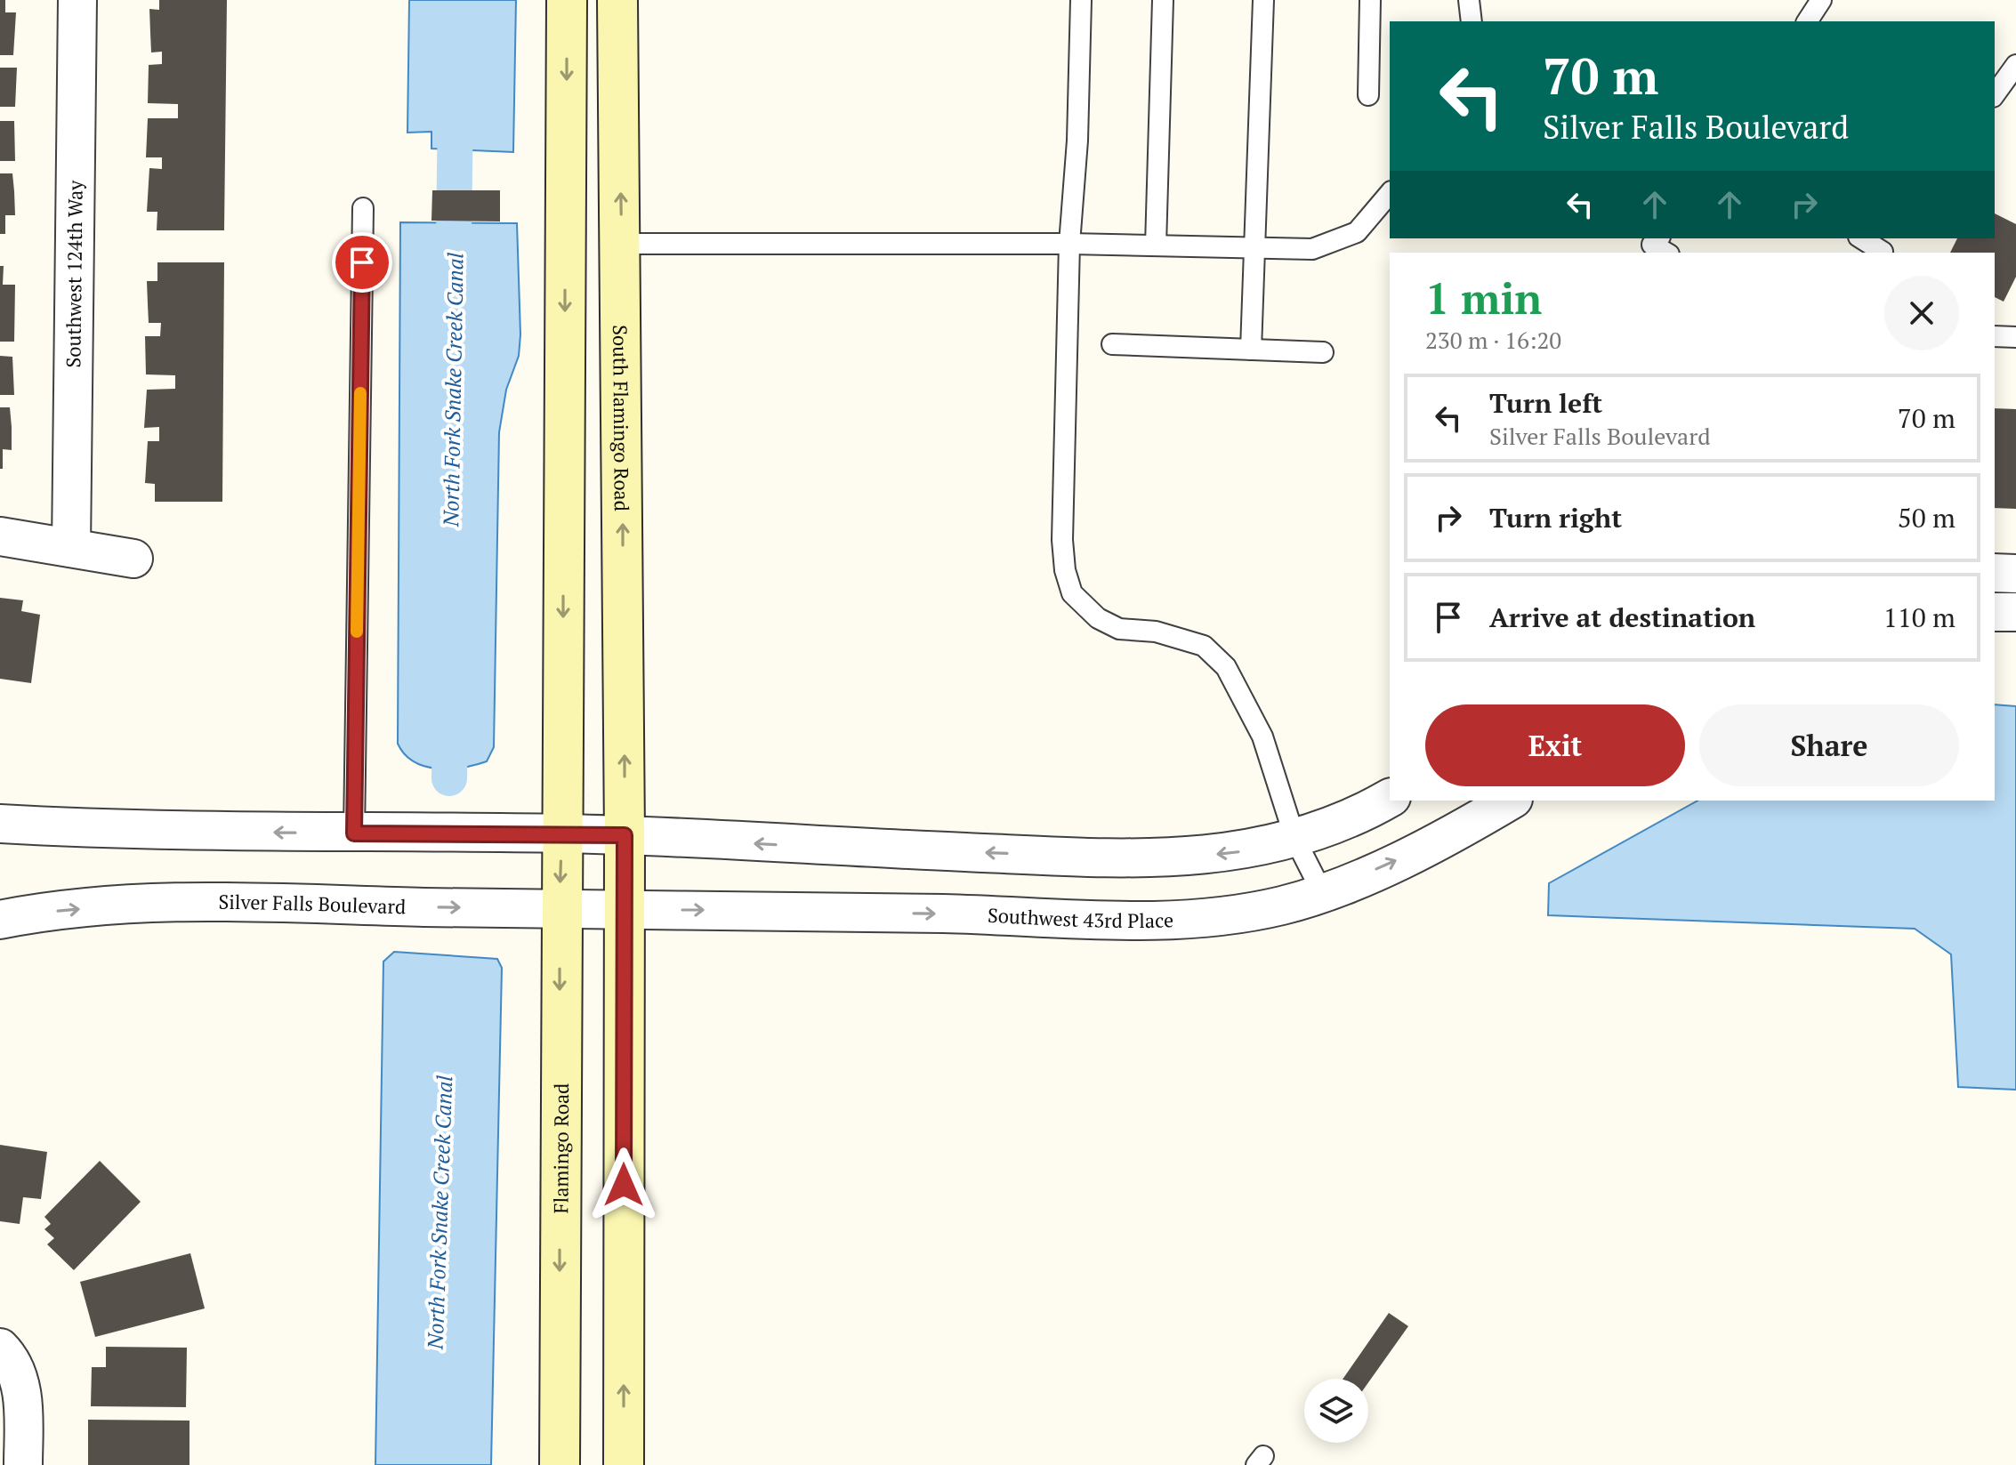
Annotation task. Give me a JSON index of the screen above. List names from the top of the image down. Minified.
{"streets":{"main road":["South Flamingo Road","Flamingo Road"],"street":["Southwest 124th Way","Silver Falls Boulevard","Southwest 43rd Place"]},"crossings":[["Silver Falls Boulevard","Southwest 43rd Place"],["Silver Falls Boulevard","Flamingo Road"]],"water":["North Fork Snake Creek Canal"],"page":{"turn":["70 m","Silver Falls Boulevard"],"heading":["1 min","230 m · 16:20"],"list":[{"name":"Turn left","note":"Silver Falls Boulevard","value":"70 m"},{"name":"Turn right","value":"50 m"},{"name":"Arrive at destination","value":"110 m"}],"buttons":["Exit","Share"]}}
